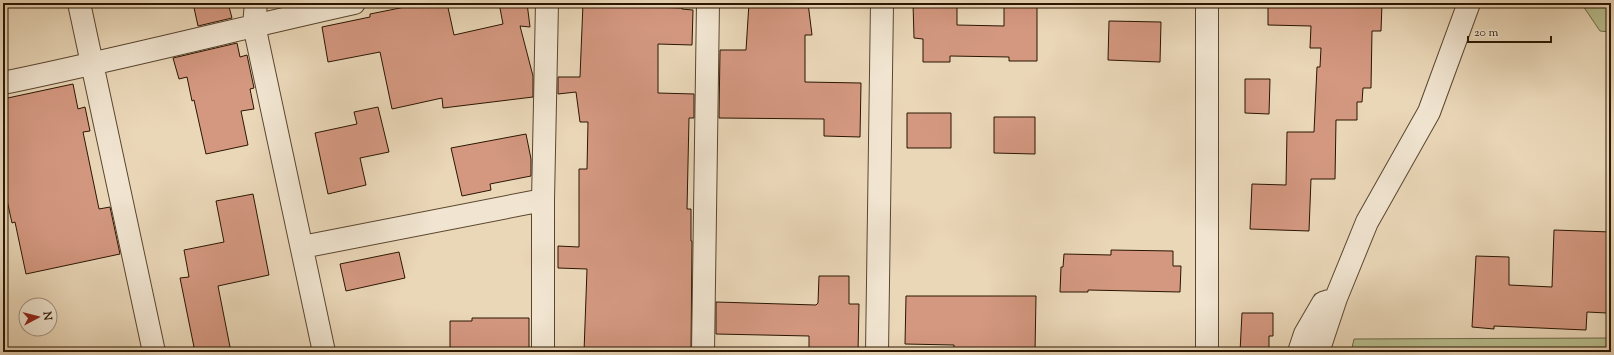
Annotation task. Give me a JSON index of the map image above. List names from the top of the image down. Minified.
{"scale_bar":"20 m","north":"right"}
